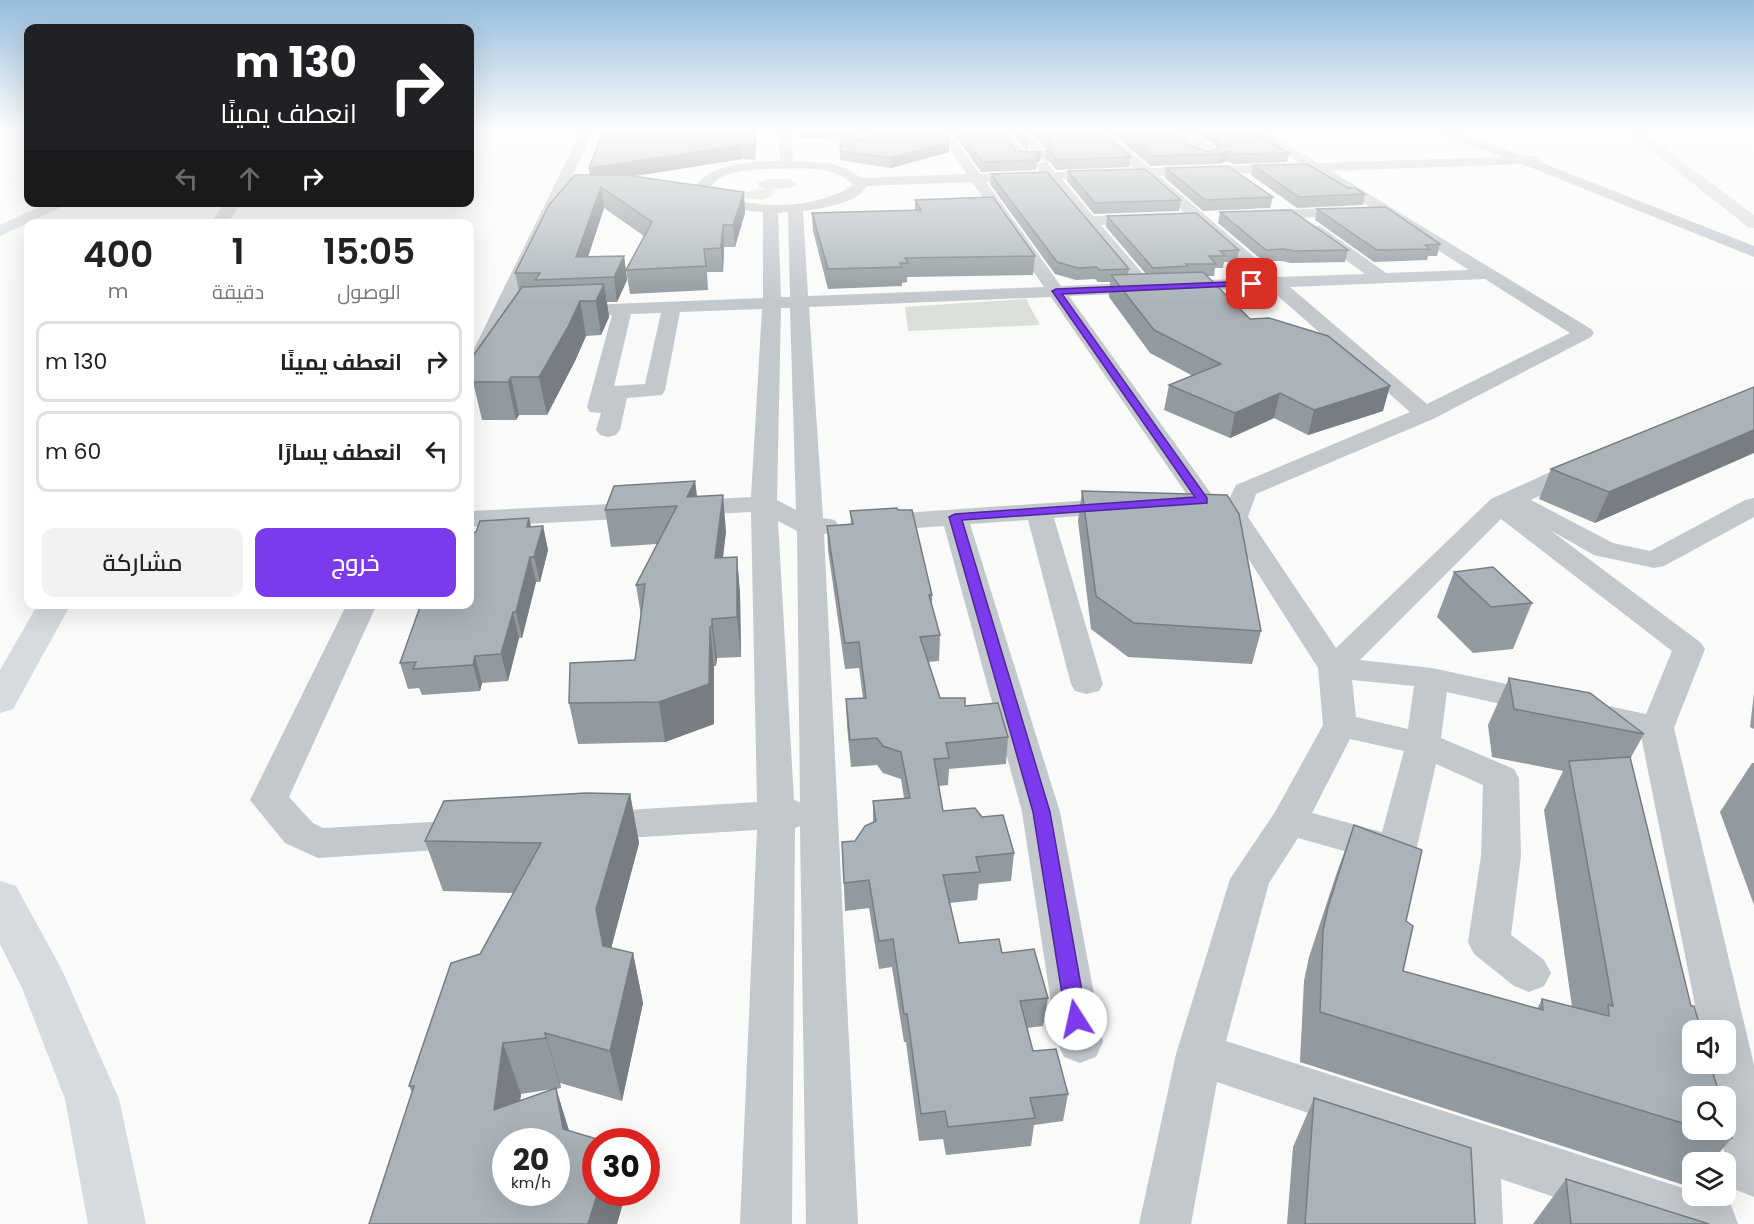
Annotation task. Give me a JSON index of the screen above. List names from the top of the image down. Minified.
{"page":{"turn":["130 m","انعطف يمينًا"],"eta":["15:05","الوصول","1","دقيقة","400","m"],"list":[{"name":"انعطف يمينًا","value":"130 m"},{"name":"انعطف يسارًا","value":"60 m"}],"buttons":["خروج","مشاركة"],"speed":"20 km/h","limit":"30"}}
